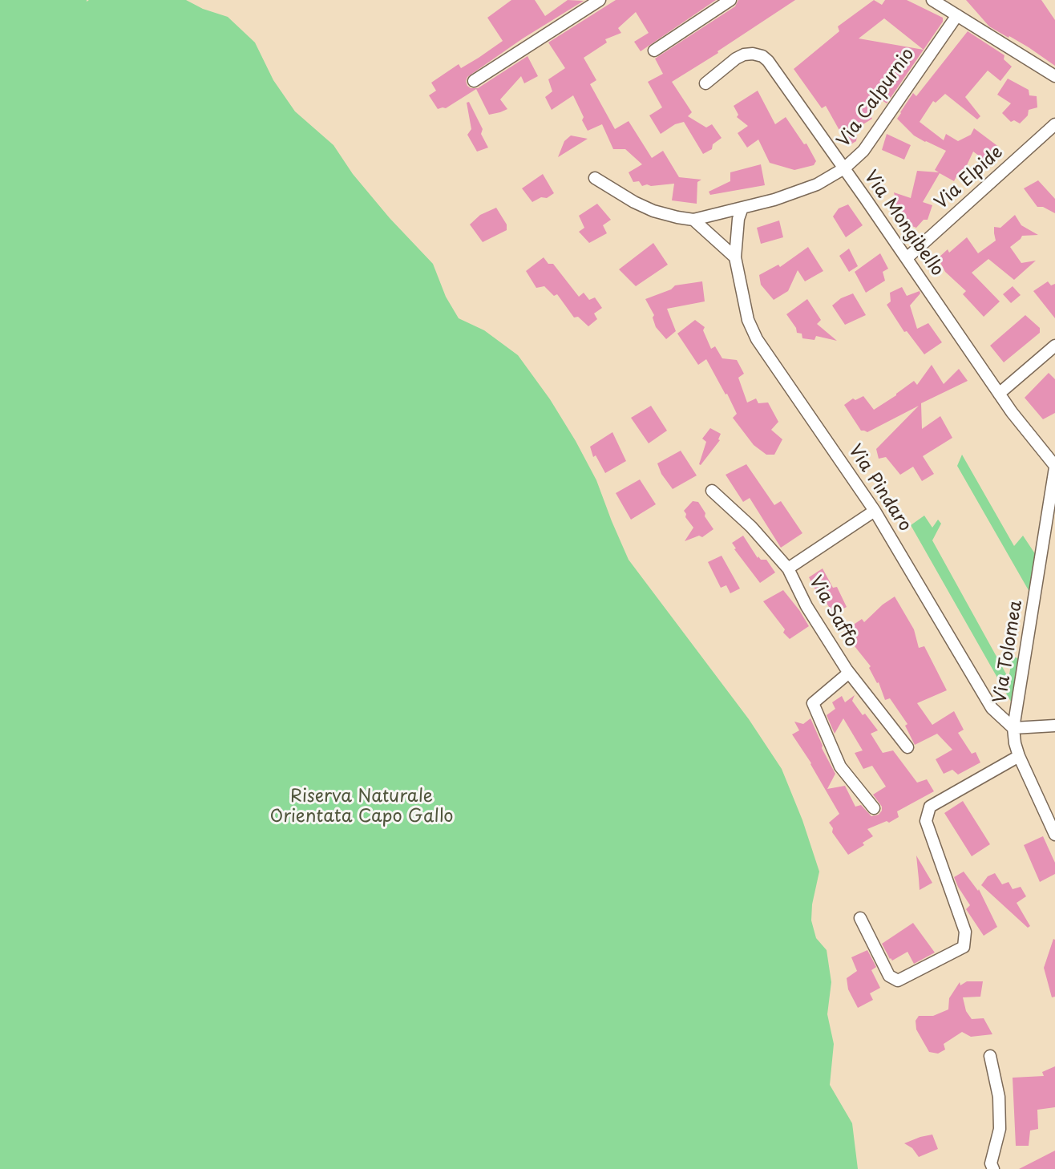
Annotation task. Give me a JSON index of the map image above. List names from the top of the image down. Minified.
{"streets":{"street":["Via Calpurnio","Via Elpide","Via Mongibello","Via Pindaro","Via Saffo","Via Tolomea"]},"crossings":[["Via Calpurnio","Via Mongibello"],["Via Calpurnio","Via Pindaro"],["Via Elpide","Via Mongibello"],["Via Mongibello","Via Tolomea"],["Via Pindaro","Via Saffo"],["Via Pindaro","Via Tolomea"]],"parks":["Riserva Naturale Orientata Capo Gallo"]}
